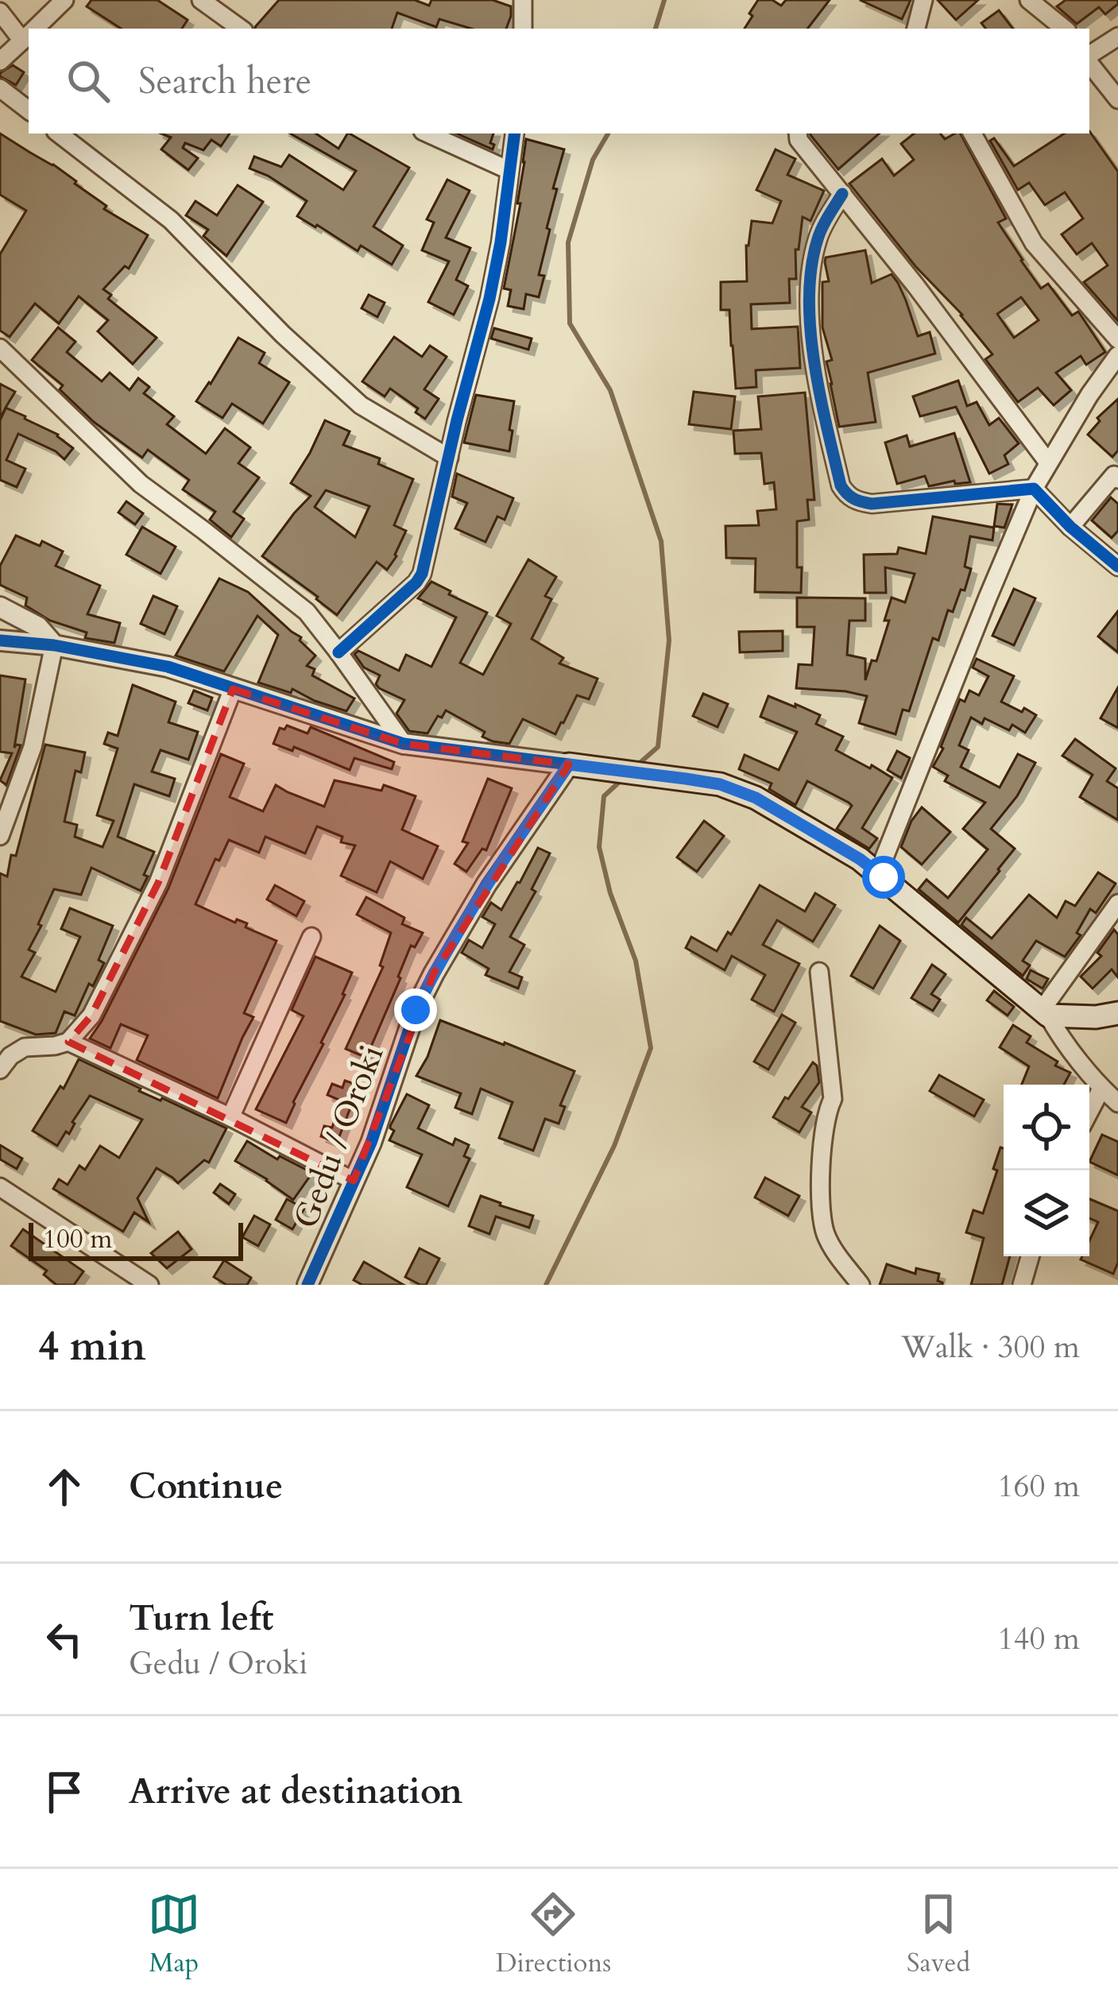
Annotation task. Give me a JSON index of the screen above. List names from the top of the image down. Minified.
{"streets":{"street":["Gedu / Oroki"]},"scale_bar":"100 m","page":{"search":"Search here","scale":"100 m","heading":["4 min","Walk · 300 m"],"list":[["Continue","160 m"],["Turn left","Gedu / Oroki","140 m"],"Arrive at destination"],"nav":["Map","Directions","Saved"]}}
